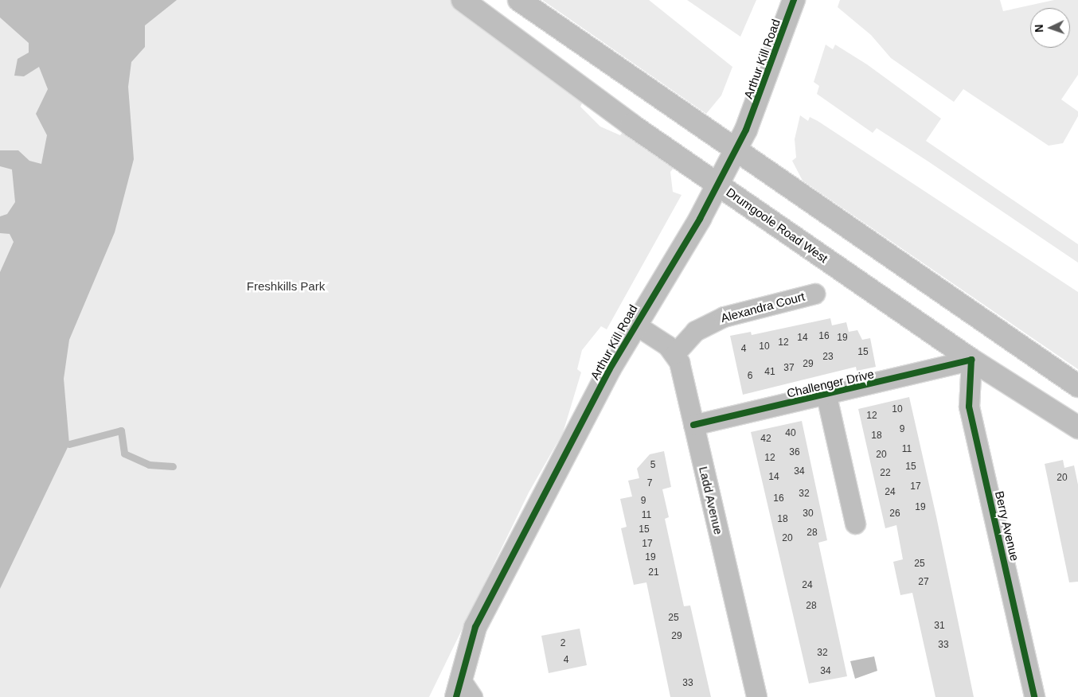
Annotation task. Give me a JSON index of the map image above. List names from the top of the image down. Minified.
{"streets":{"main road":["Arthur Kill Road","Drumgoole Road West"],"street":["Alexandra Court","Challenger Drive","Ladd Avenue","Berry Avenue"]},"crossings":[["Arthur Kill Road","Drumgoole Road West"],["Drumgoole Road West","Challenger Drive"],["Drumgoole Road West","Berry Avenue"],["Alexandra Court","Ladd Avenue"],["Challenger Drive","Ladd Avenue"],["Challenger Drive","Berry Avenue"]],"parks":["Freshkills Park"],"house_numbers":["16","14","19","12","10","4","15","23","29","37","41","6","10","12","9","40","18","42","11","36","20","12","5","15","34","22","14","20","7","17","24","32","16","9","19","30","26","11","18","15","28","20","17","19","25","21","27","24","28","25","31","29","2","33","32","4","34","33"],"north":"left"}
